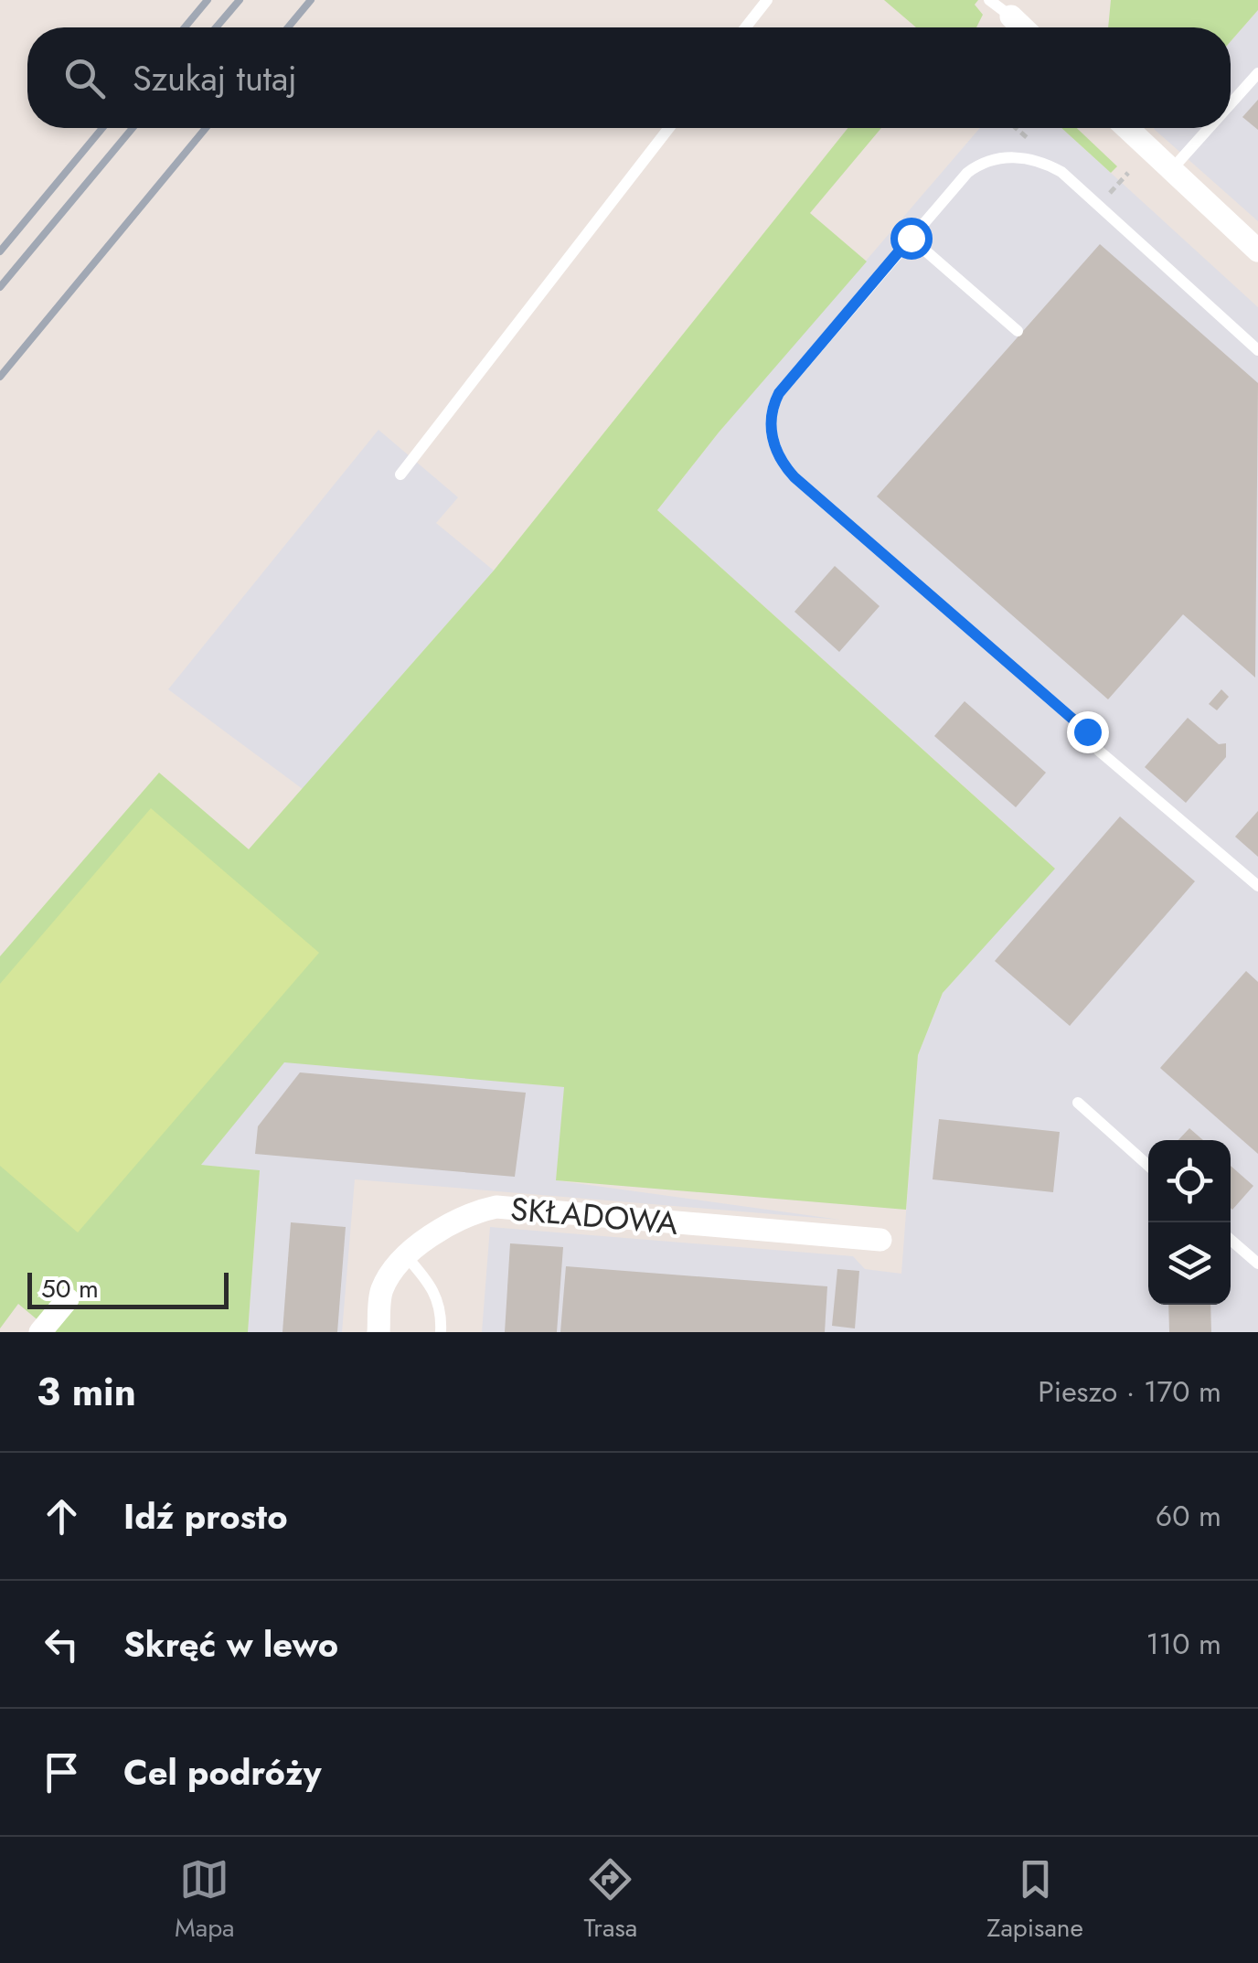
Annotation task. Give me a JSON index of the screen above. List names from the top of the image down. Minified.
{"streets":{"street":["SKŁADOWA"]},"scale_bar":"50 m","page":{"search":"Szukaj tutaj","scale":"50 m","heading":["3 min","Pieszo · 170 m"],"list":[["Idź prosto","60 m"],["Skręć w lewo","110 m"],"Cel podróży"],"nav":["Mapa","Trasa","Zapisane"]}}
